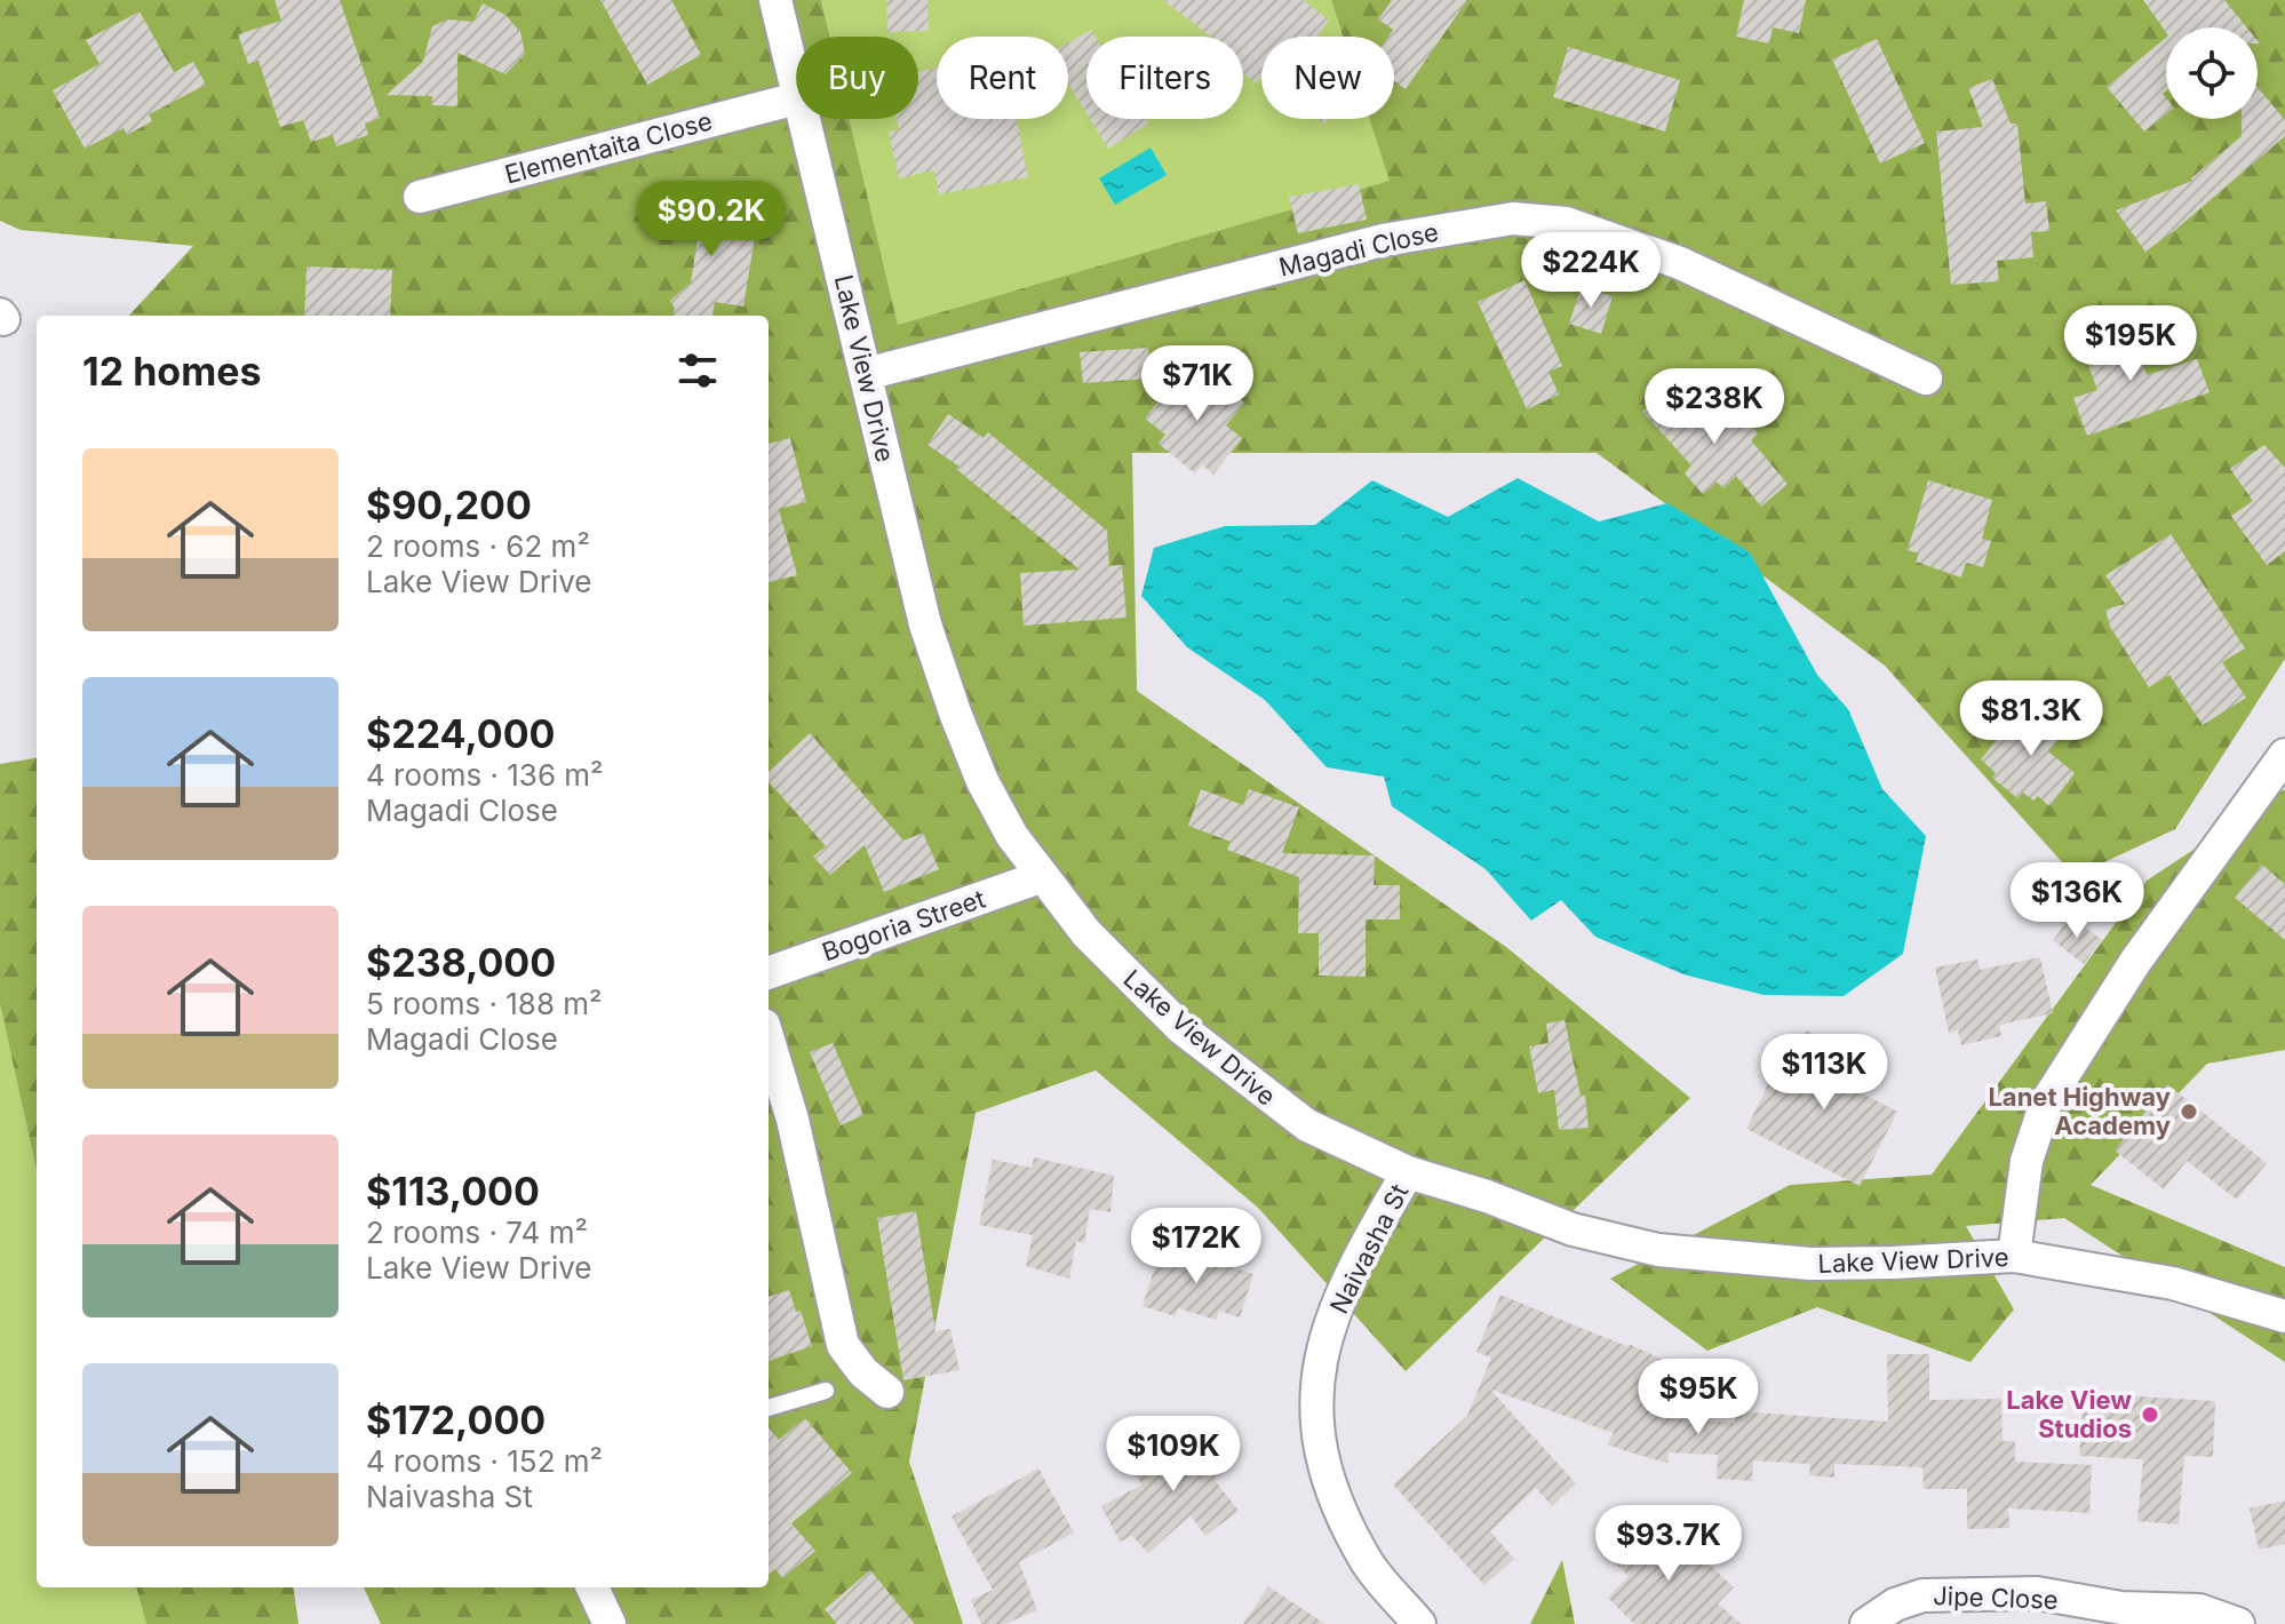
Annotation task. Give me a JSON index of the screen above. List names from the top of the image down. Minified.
{"streets":{"street":["Elementaita Close","Magadi Close","Lake View Drive","Bogoria Street","Naivasha St","Jipe Close"]},"crossings":[["Magadi Close","Lake View Drive"],["Lake View Drive","Bogoria Street"],["Lake View Drive","Naivasha St"]],"places":["Lanet Highway Academy","Lake View Studios"],"page":{"chip":["Buy","Rent","Filters","New"],"price":["$90.2K","$224K","$195K","$71K","$238K","$81.3K","$136K","$113K","$172K","$95K","$109K","$93.7K"],"heading":"12 homes","list":[{"name":"$90,200","note":"2 rooms · 62 m² · Lake View Drive"},{"name":"$224,000","note":"4 rooms · 136 m² · Magadi Close"},{"name":"$238,000","note":"5 rooms · 188 m² · Magadi Close"},{"name":"$113,000","note":"2 rooms · 74 m² · Lake View Drive"},{"name":"$172,000","note":"4 rooms · 152 m² · Naivasha St"}]}}
